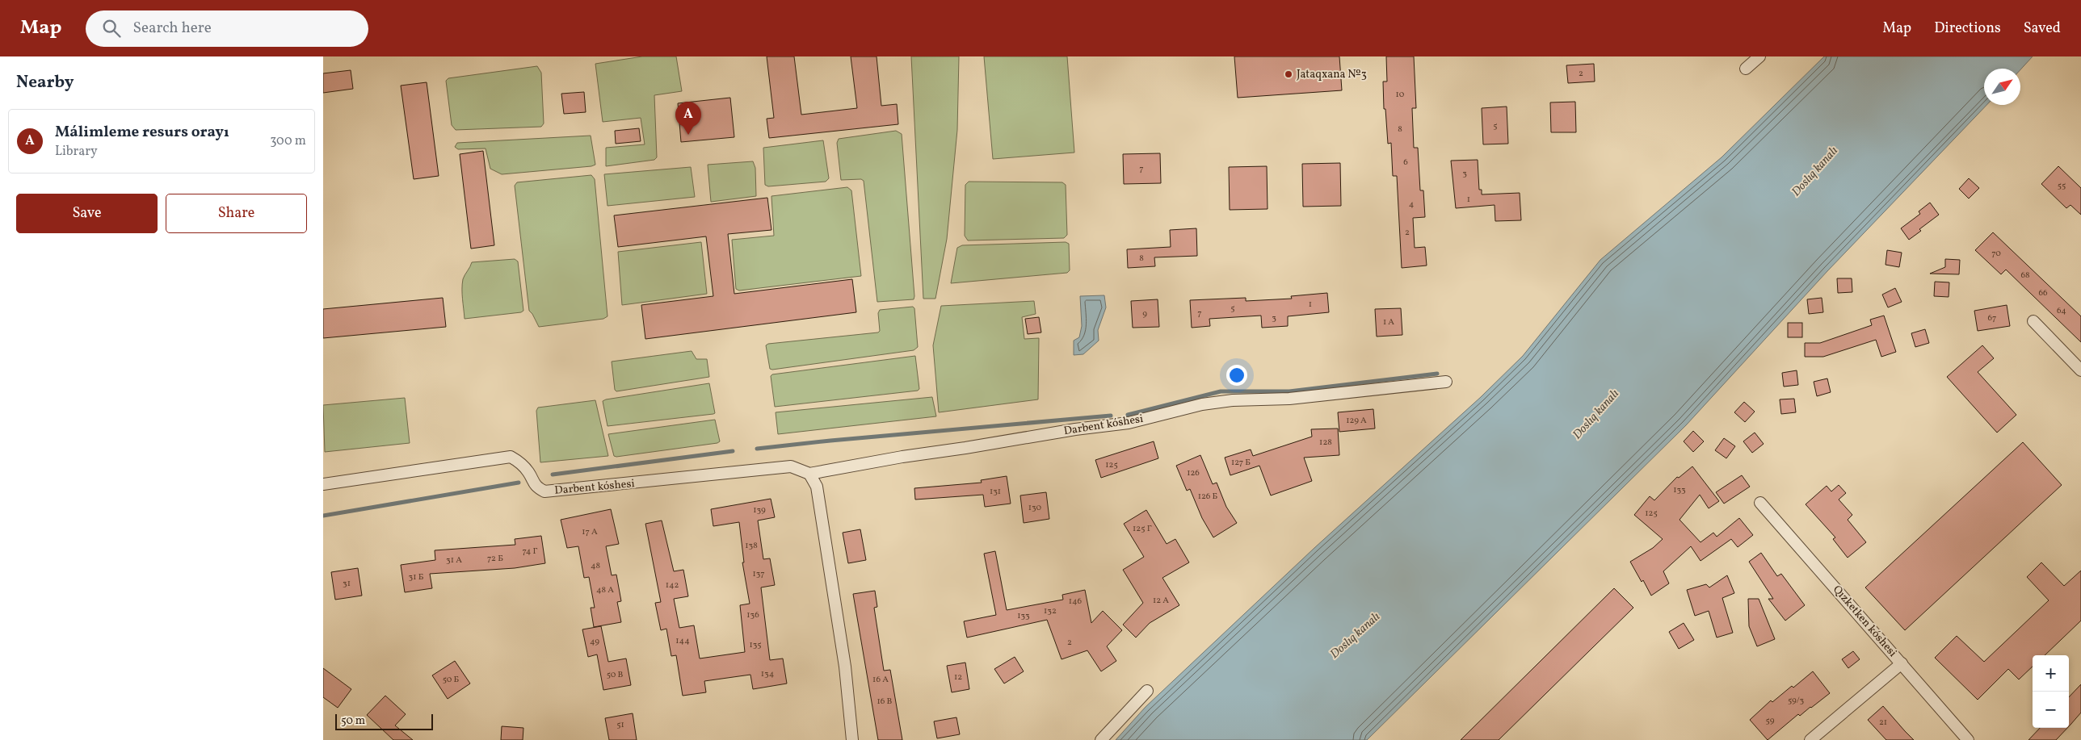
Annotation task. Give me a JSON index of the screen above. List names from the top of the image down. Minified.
{"streets":{"street":["Darbent kóshesi","Qızketken kóshesi"]},"water":["Doslıq kanalı"],"places":["Jataqxana №3"],"house_numbers":["2","10","5","8","6","7","3","55","1","4","2","70","8","68","66","1","5","64","7","9","3","67","1 А","129 А","128","127 Б","125","126","133","131","126 Б","130","139","125","125 Г","17 А","138","74 Г","72 Б","31 А","48","137","31 Б","31","142","48 А","12 А","146","132","136","133","144","49","2","135","134","50 В","12","50 Б","16 А","59/3","16 В","59","21","51"],"scale_bar":"50 m","north":"top right","page":{"header":"Map","search":"Search here","nav":["Map","Directions","Saved"],"heading":"Nearby","pins":"A","list":[{"mark":"A","name":"Málimleme resurs orayı","note":"Library","value":"300 m"}],"buttons":["Save","Share"],"map_buttons":["+","−"],"scale":"50 m"}}
